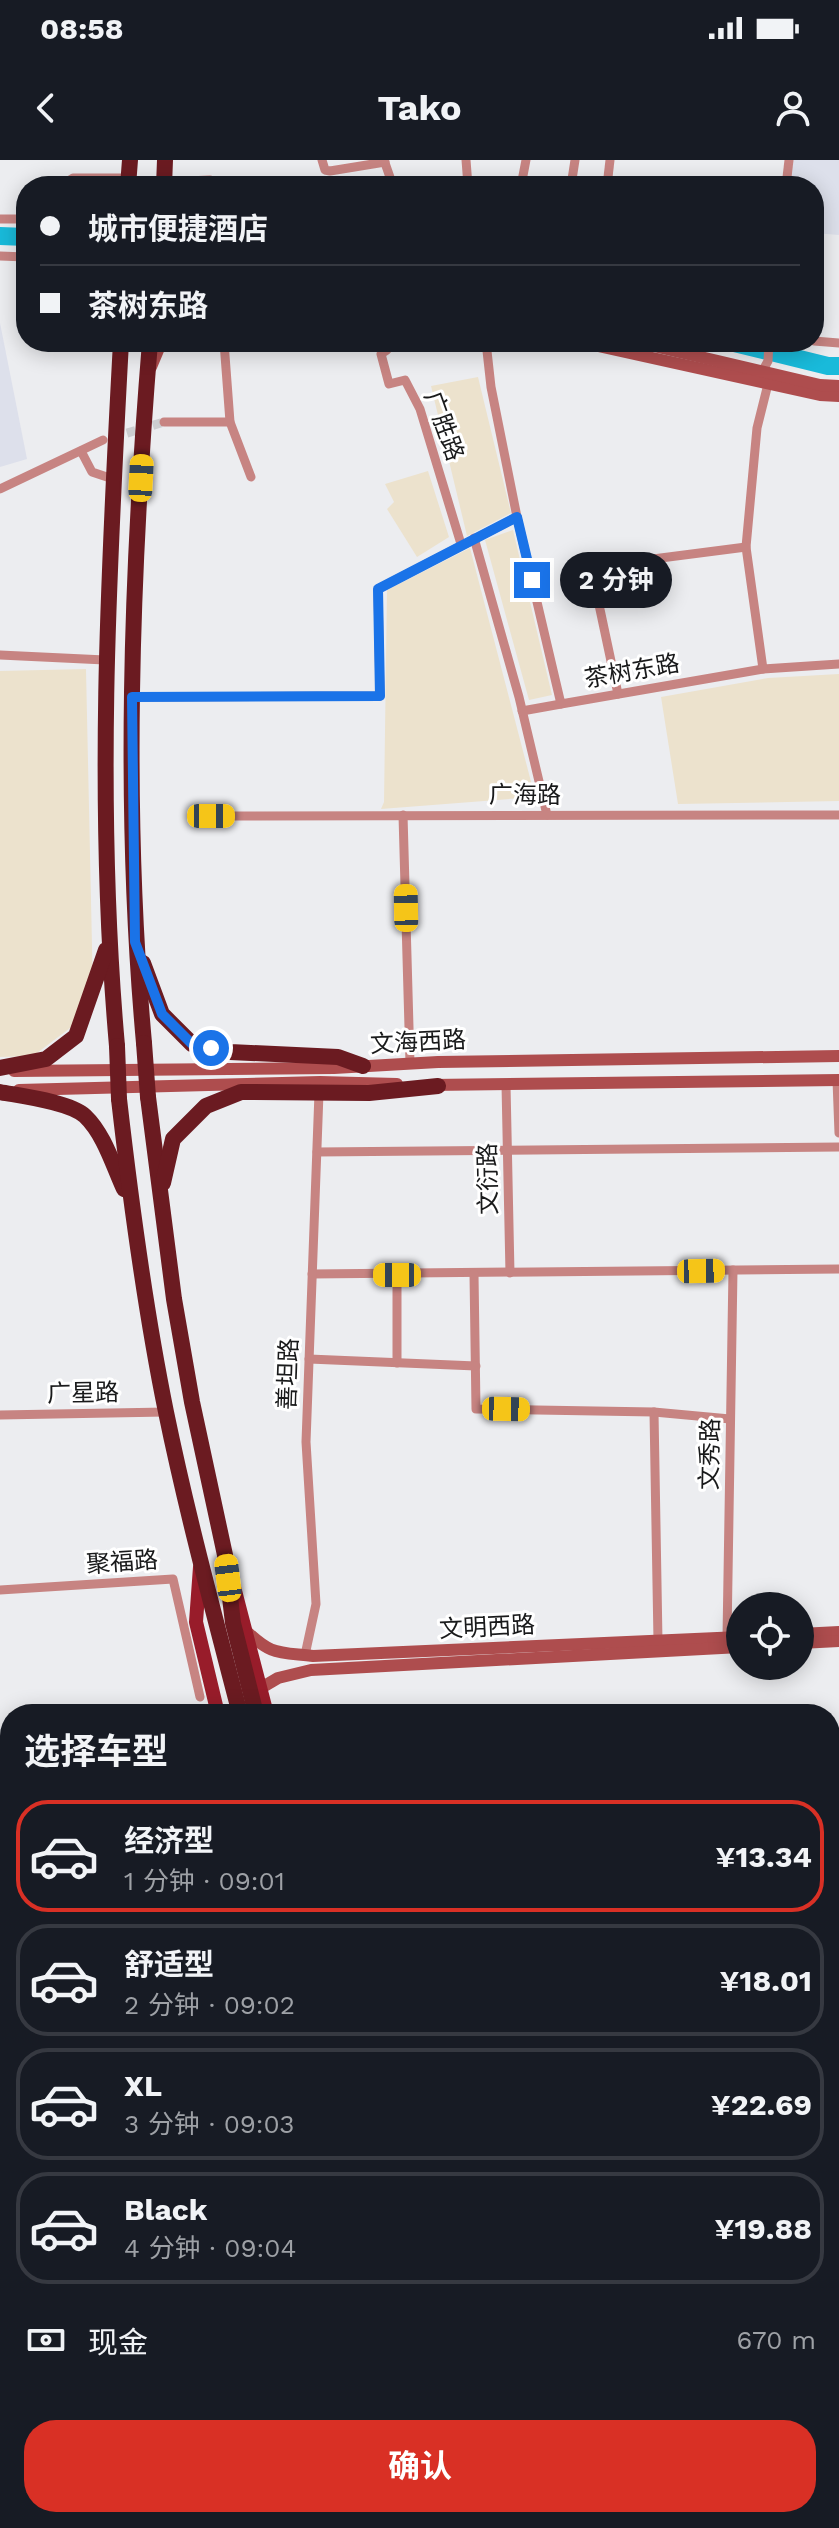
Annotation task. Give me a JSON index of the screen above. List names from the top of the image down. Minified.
{"streets":{"main road":["文海西路","文明西路"],"street":["广胜路","茶树东路","广海路","文衍路","善坦路","广星路","文秀路","聚福路"]},"crossings":[["文海西路","文衍路"],["善坦路","文明西路"]],"page":{"status":"08:58","header":"Tako","banner":["城市便捷酒店","茶树东路"],"bubble":"2 分钟","heading":"选择车型","list":[{"name":"经济型","note":"1 分钟 · 09:01","value":"¥13.34"},{"name":"舒适型","note":"2 分钟 · 09:02","value":"¥18.01"},{"name":"XL","note":"3 分钟 · 09:03","value":"¥22.69"},{"name":"Black","note":"4 分钟 · 09:04","value":"¥19.88"}],"pay":["现金","670 m"],"buttons":"确认"}}
